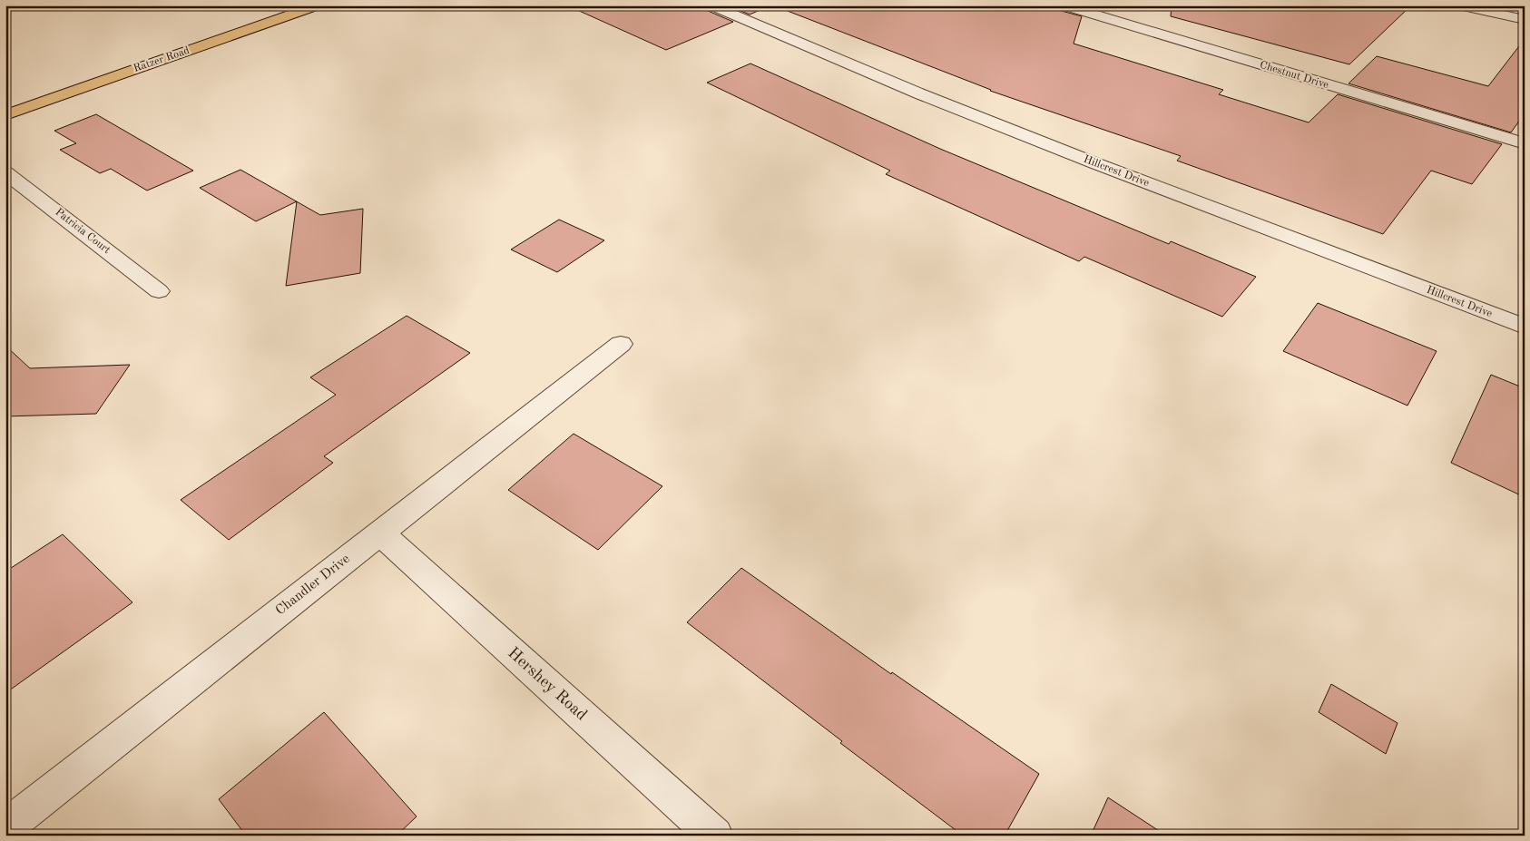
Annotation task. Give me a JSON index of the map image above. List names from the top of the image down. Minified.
{"streets":{"main road":["Ratzer Road"],"street":["Chestnut Drive","Hillcrest Drive","Patricia Court","Chandler Drive","Hershey Road"]},"crossings":[["Chandler Drive","Hershey Road"]]}
